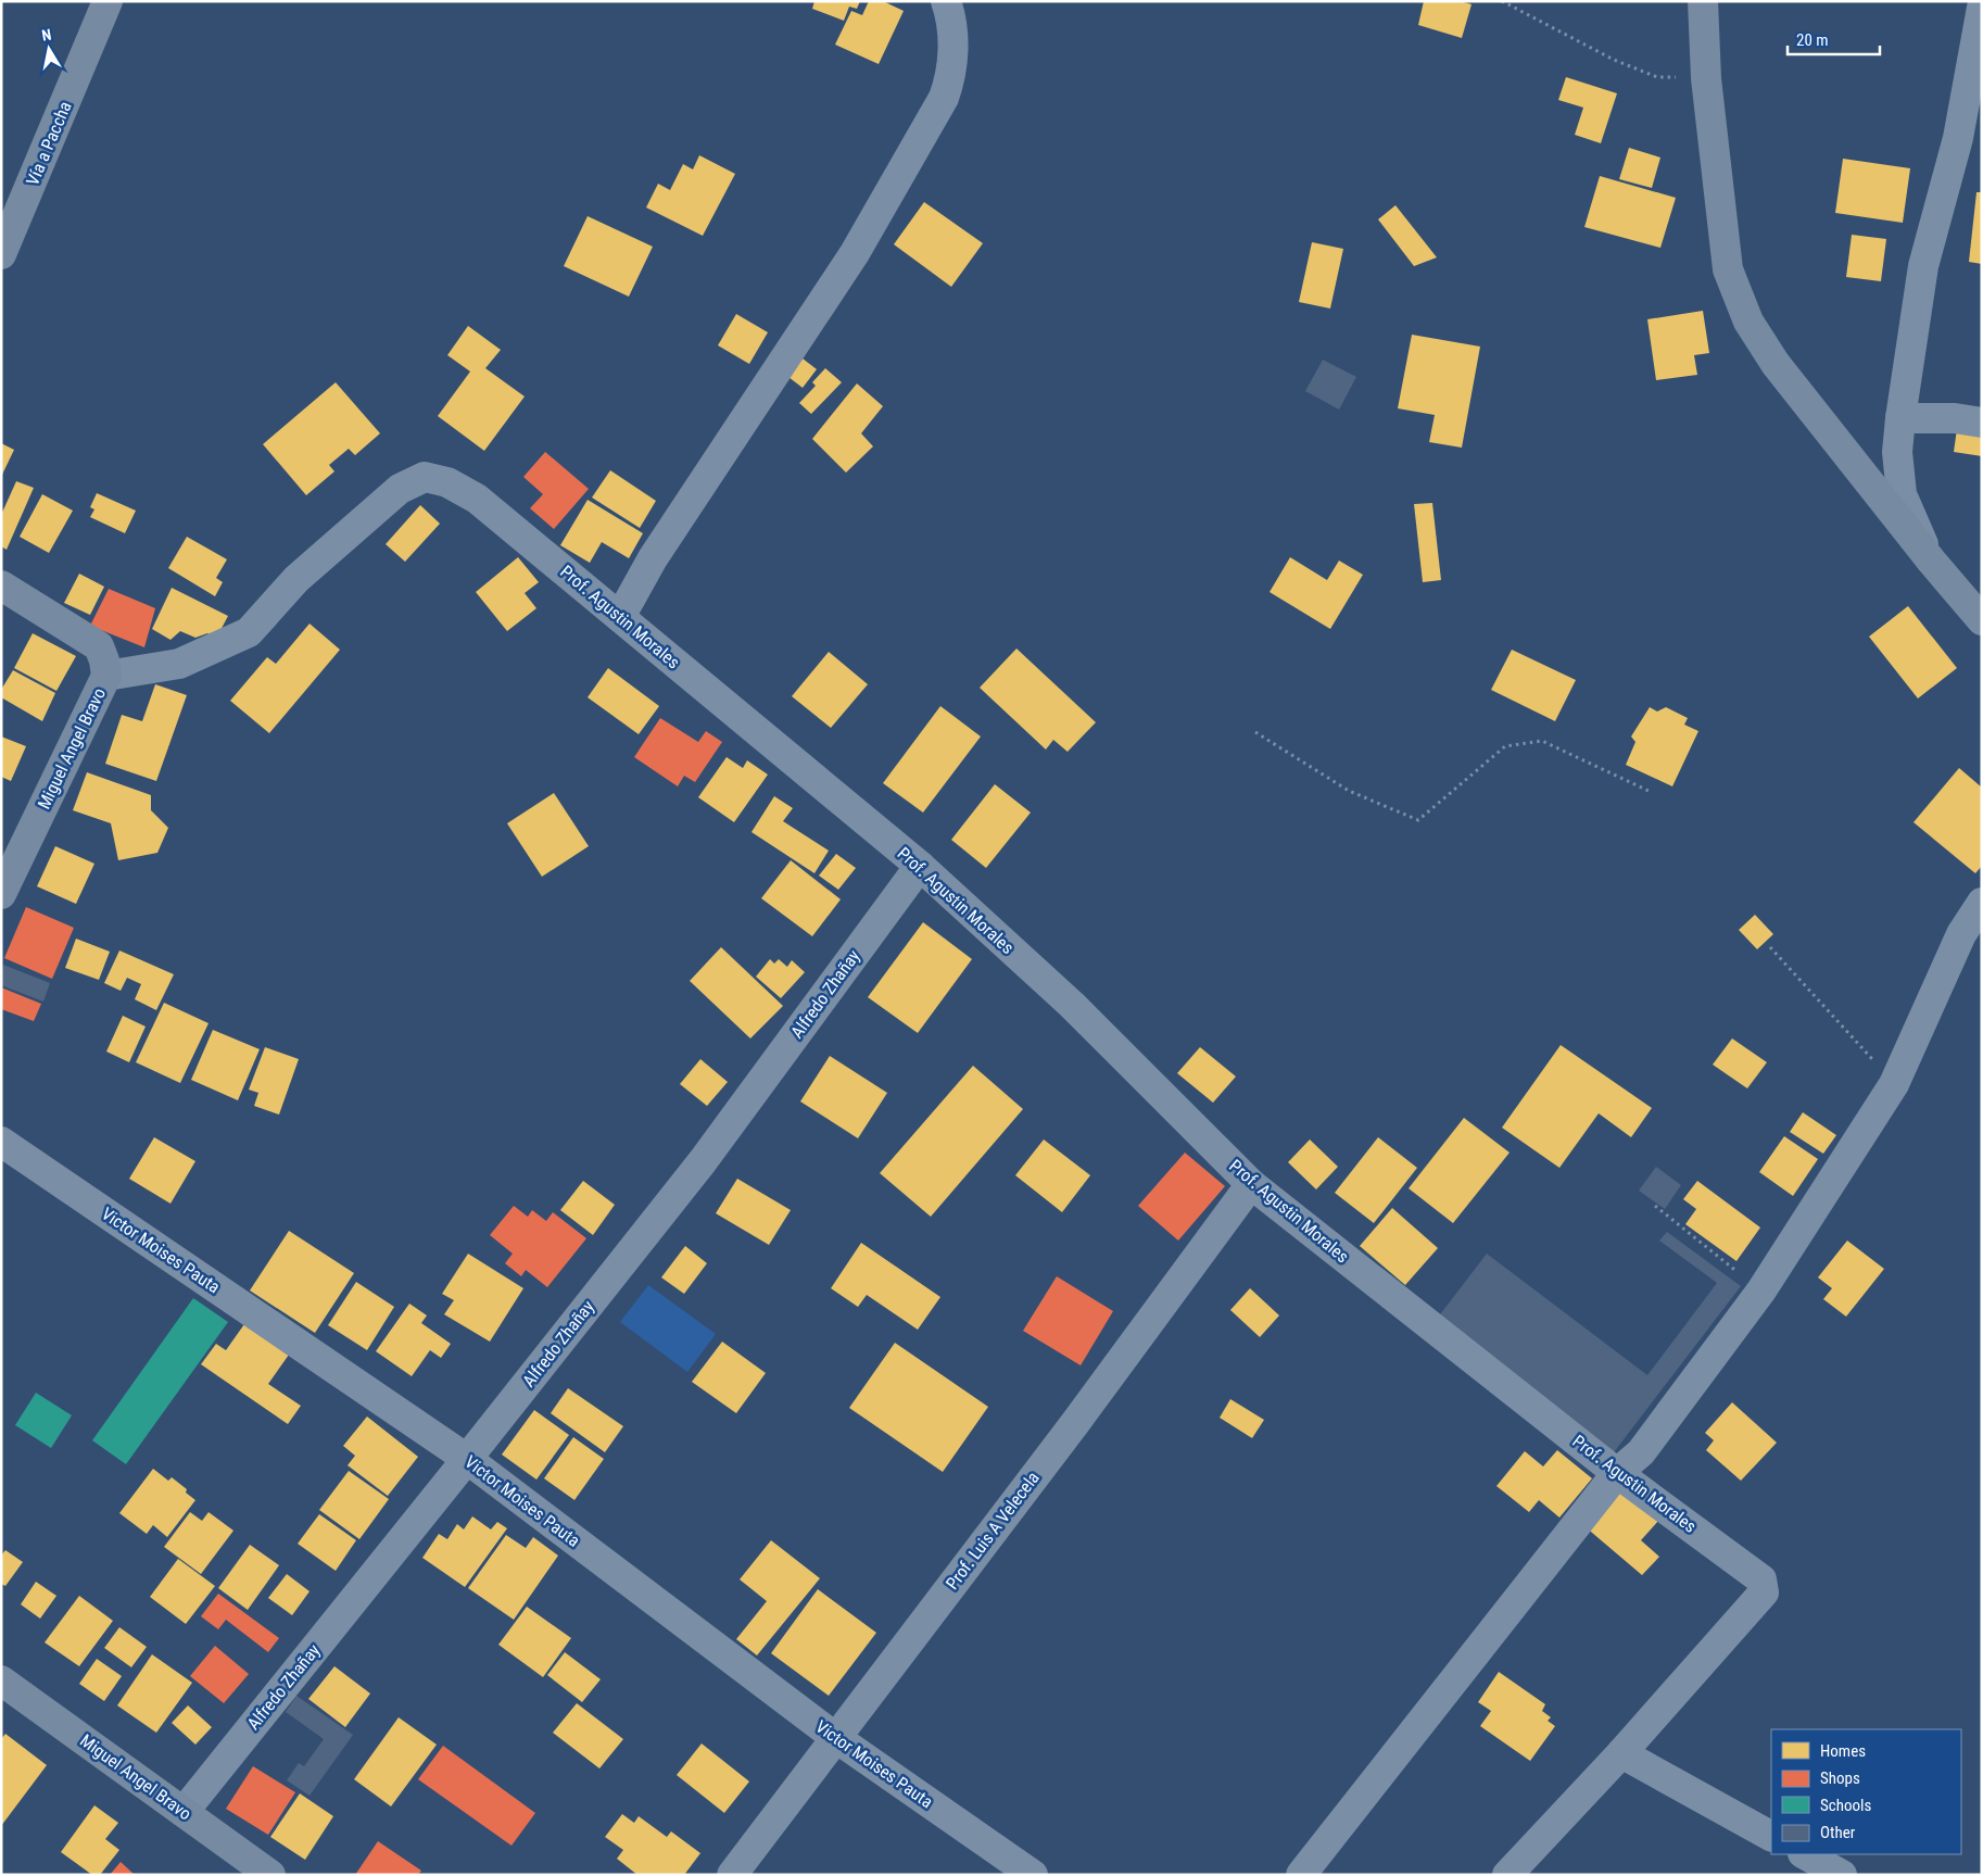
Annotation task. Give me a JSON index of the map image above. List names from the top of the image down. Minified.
{"streets":{"main road":["Vía a Paccha","Miguel Angel Bravo"],"street":["Prof. Agustin Morales","Alfredo Zhañay","Victor Moises Pauta","Prof. Luis A Velecela"]},"crossings":[["Prof. Agustin Morales","Miguel Angel Bravo"],["Prof. Agustin Morales","Alfredo Zhañay"],["Prof. Agustin Morales","Prof. Luis A Velecela"],["Miguel Angel Bravo","Alfredo Zhañay"],["Alfredo Zhañay","Victor Moises Pauta"],["Victor Moises Pauta","Prof. Luis A Velecela"]],"legend":["Homes","Shops","Schools","Other"],"scale_bar":"20 m","north":"top"}
